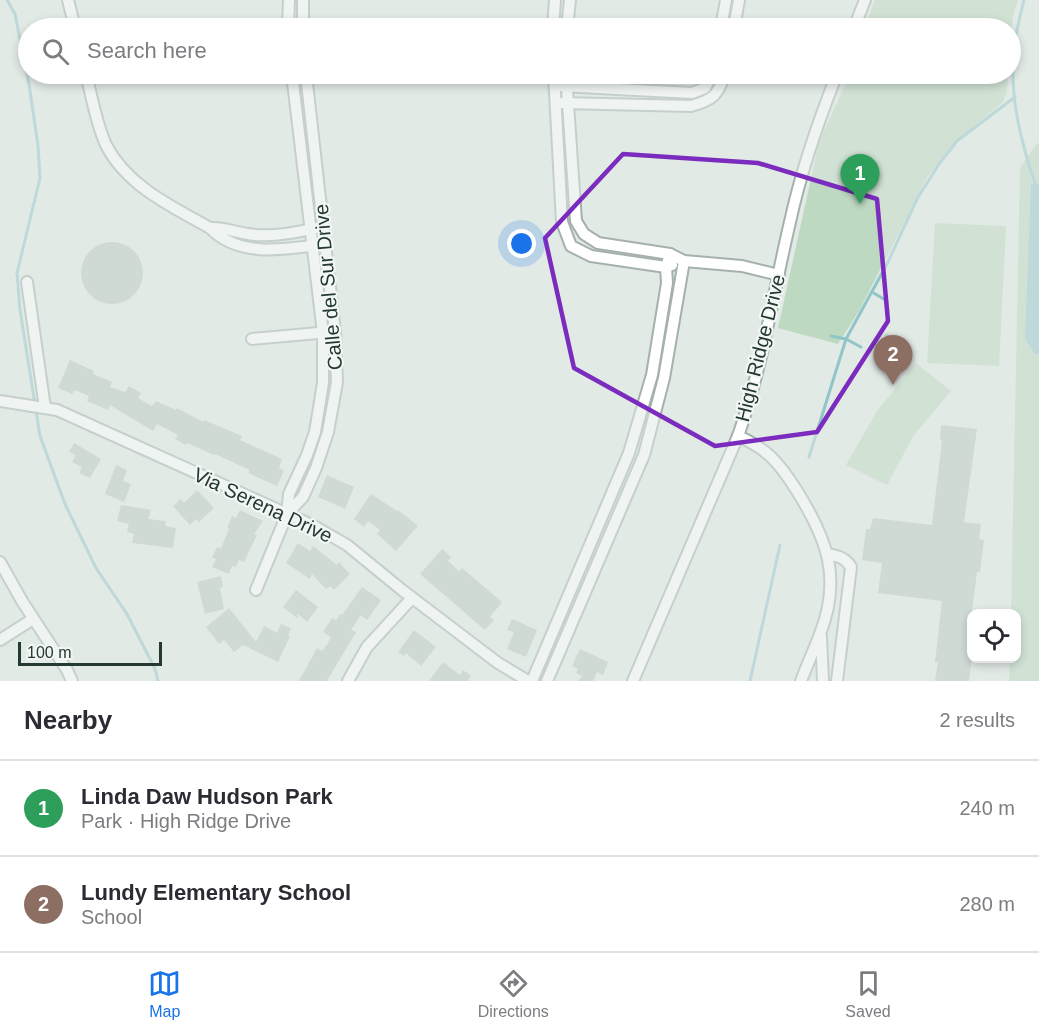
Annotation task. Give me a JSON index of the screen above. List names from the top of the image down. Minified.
{"streets":{"street":["Calle del Sur Drive","High Ridge Drive","Via Serena Drive"]},"crossings":[["Calle del Sur Drive","Via Serena Drive"]],"scale_bar":"100 m","page":{"search":"Search here","pins":["1","2"],"scale":"100 m","heading":["Nearby","2 results"],"list":[{"mark":"1","name":"Linda Daw Hudson Park","note":"Park · High Ridge Drive","value":"240 m"},{"mark":"2","name":"Lundy Elementary School","note":"School","value":"280 m"}],"nav":["Map","Directions","Saved"]}}
